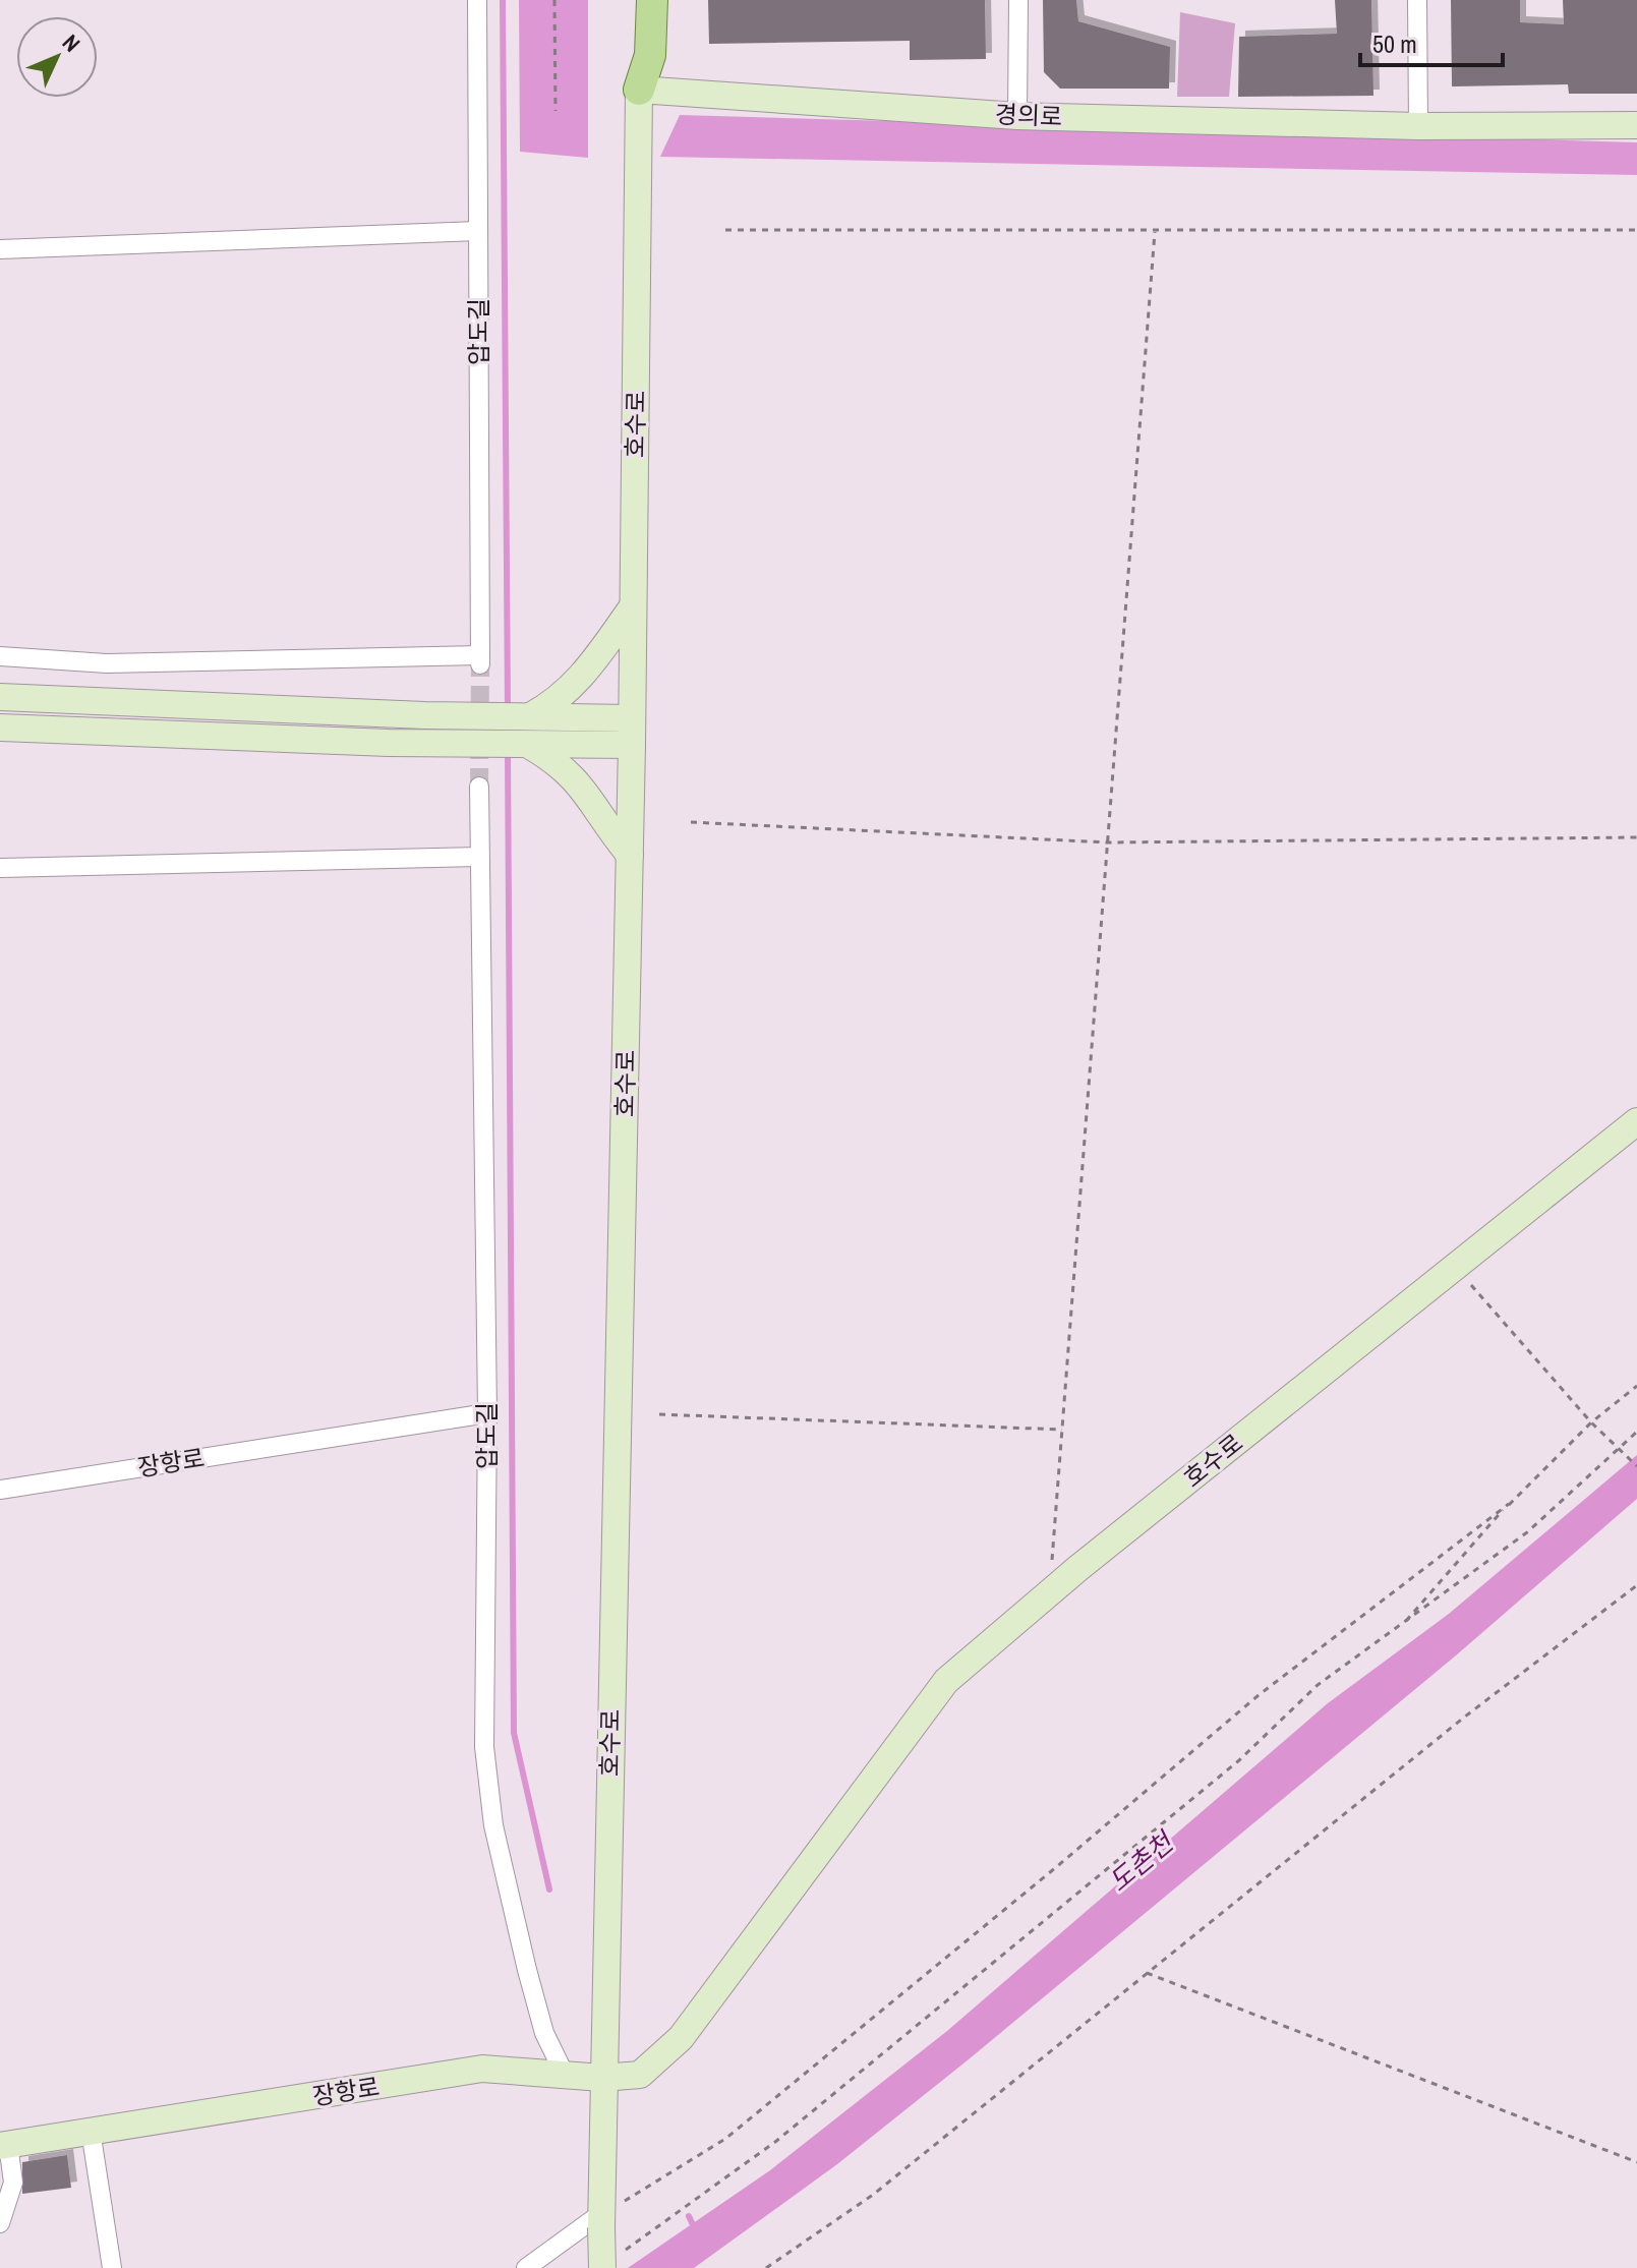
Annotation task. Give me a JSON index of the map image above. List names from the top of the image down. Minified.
{"streets":{"main road":["경의로","호수로","장항로"],"street":["압도길"]},"crossings":[["경의로","호수로"],["압도길","장항로"],["호수로","장항로"]],"water":["도촌천"],"scale_bar":"50 m","north":"top right"}
